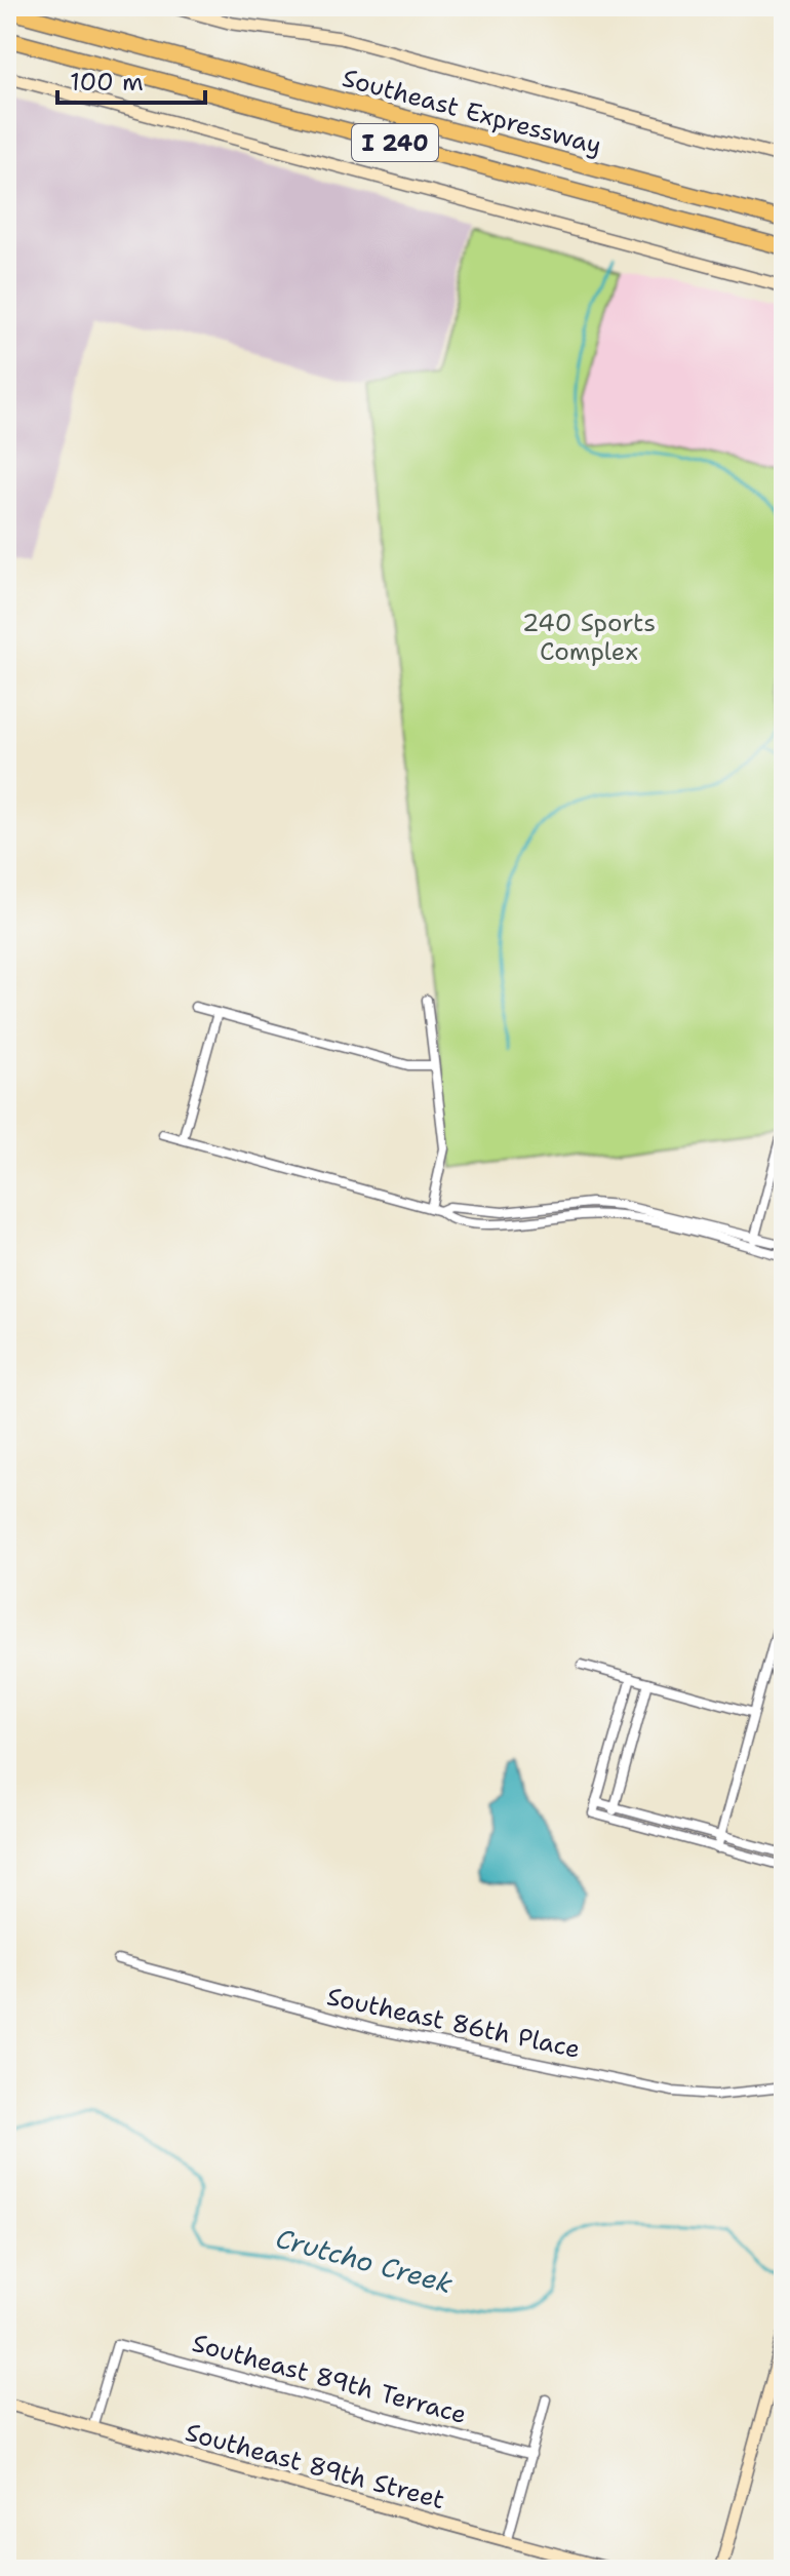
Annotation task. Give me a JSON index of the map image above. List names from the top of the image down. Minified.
{"streets":{"highway":["Southeast Expressway","I 240"],"street":["Southeast 86th Place","Southeast 89th Terrace","Southeast 89th Street"]},"crossings":[["Southeast 89th Terrace","Southeast 89th Street"]],"water":["Crutcho Creek"],"parks":["240 Sports Complex"],"scale_bar":"100 m"}
